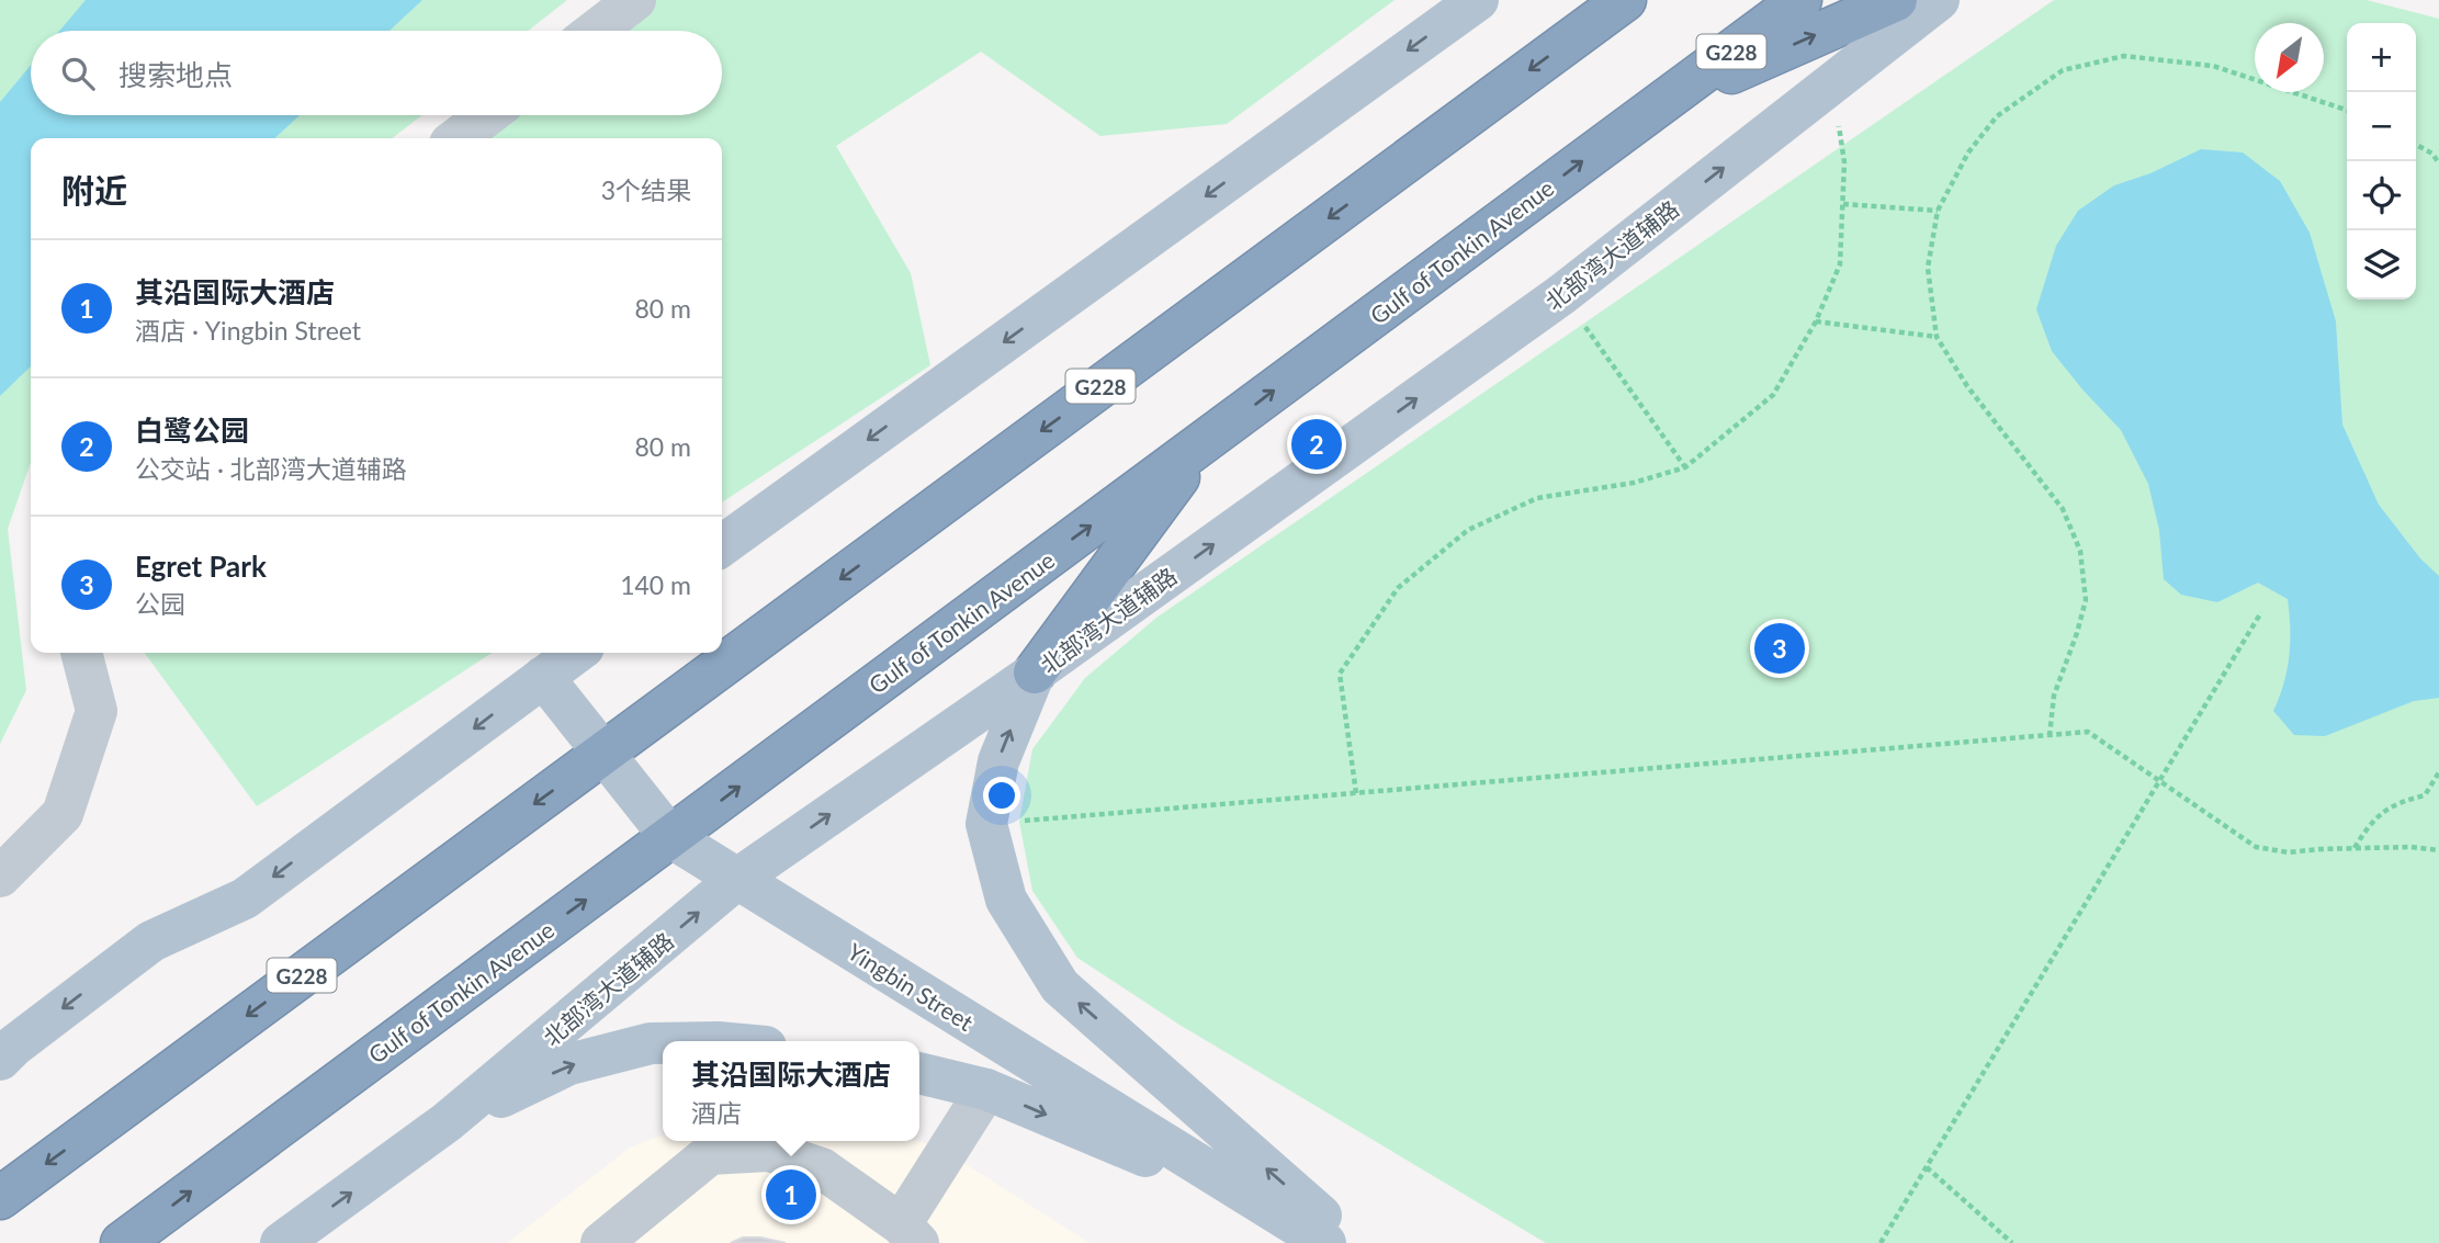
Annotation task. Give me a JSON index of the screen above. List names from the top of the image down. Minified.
{"streets":{"highway":["G228","Gulf of Tonkin Avenue"],"main road":["北部湾大道辅路","Yingbin Street"]},"crossings":[["G228","Yingbin Street"],["Gulf of Tonkin Avenue","Yingbin Street"],["北部湾大道辅路","Yingbin Street"]],"north":"bottom left","page":{"map_buttons":["+","−"],"search":"搜索地点","heading":["附近","3个结果"],"list":[{"mark":"1","name":"其沿国际大酒店","note":"酒店 · Yingbin Street","value":"80 m"},{"mark":"2","name":"白鹭公园","note":"公交站 · 北部湾大道辅路","value":"80 m"},{"mark":"3","name":"Egret Park","note":"公园","value":"140 m"}],"pins":["2","3","1"],"popup":["其沿国际大酒店","酒店"]}}
